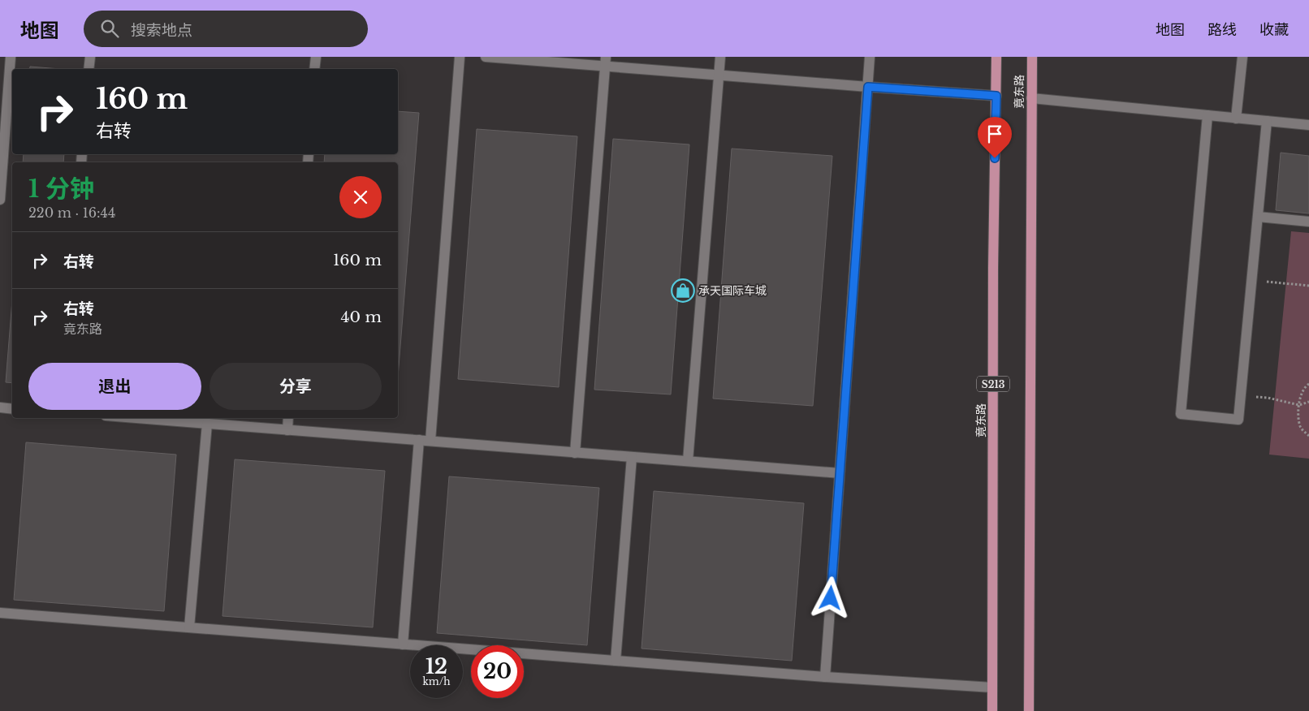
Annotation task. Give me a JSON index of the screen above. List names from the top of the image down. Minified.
{"streets":{"main road":["竟东路","S213"]},"places":{"shop":["承天国际车城"]},"page":{"header":"地图","search":"搜索地点","nav":["地图","路线","收藏"],"turn":["160 m","右转"],"heading":["1 分钟","220 m · 16:44"],"list":[{"name":"右转","value":"160 m"},{"name":"右转","note":"竟东路","value":"40 m"}],"buttons":["退出","分享"],"speed":"12 km/h","limit":"20"}}
